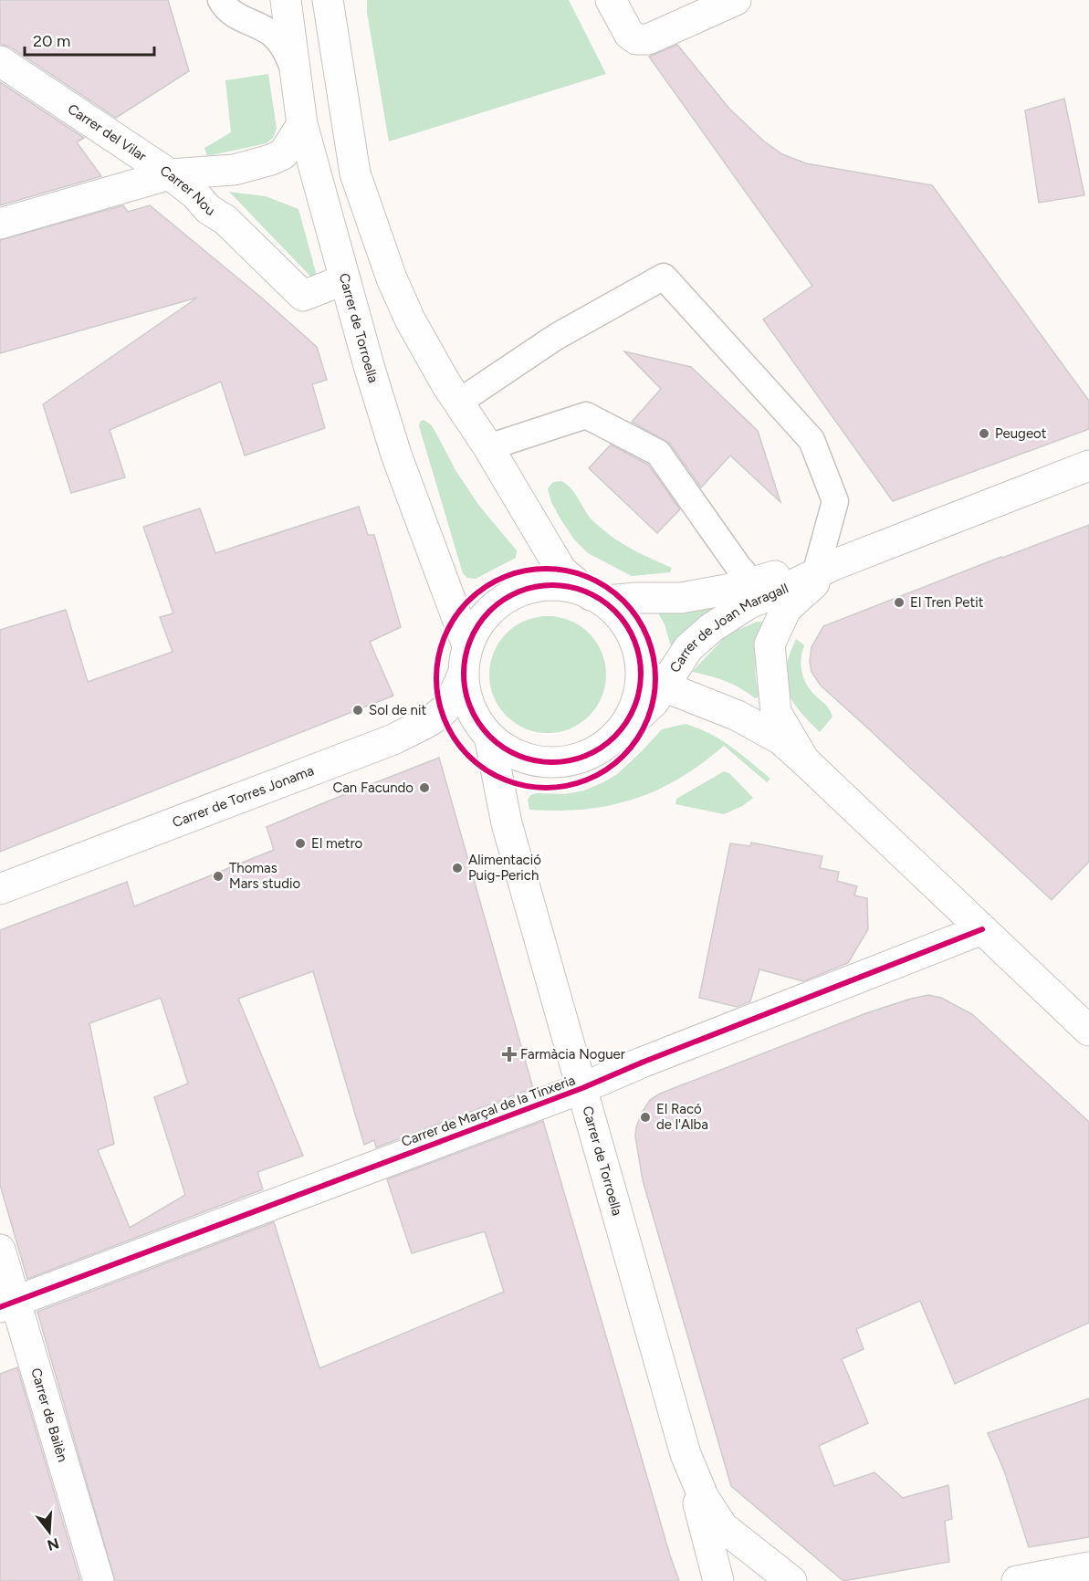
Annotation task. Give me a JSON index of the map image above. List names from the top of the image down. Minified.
{"streets":{"street":["Carrer del Vilar","Carrer Nou","Carrer de Torroella","Carrer de Joan Maragall","Carrer de Torres Jonama","Carrer de Marçal de la Tinxeria","Carrer de Bailèn"]},"crossings":[["Carrer del Vilar","Carrer Nou"],["Carrer Nou","Carrer de Torroella"],["Carrer de Torroella","Carrer de Joan Maragall"],["Carrer de Torroella","Carrer de Torres Jonama"],["Carrer de Torroella","Carrer de Marçal de la Tinxeria"],["Carrer de Joan Maragall","Carrer de Torres Jonama"],["Carrer de Marçal de la Tinxeria","Carrer de Bailèn"]],"places":{"other":["Peugeot","El Tren Petit","Sol de nit","Can Facundo","El metro","Alimentació Puig-Perich","Thomas Mars studio","El Racó de l'Alba"],"health":["Farmàcia Noguer"]},"scale_bar":"20 m","north":"bottom"}
